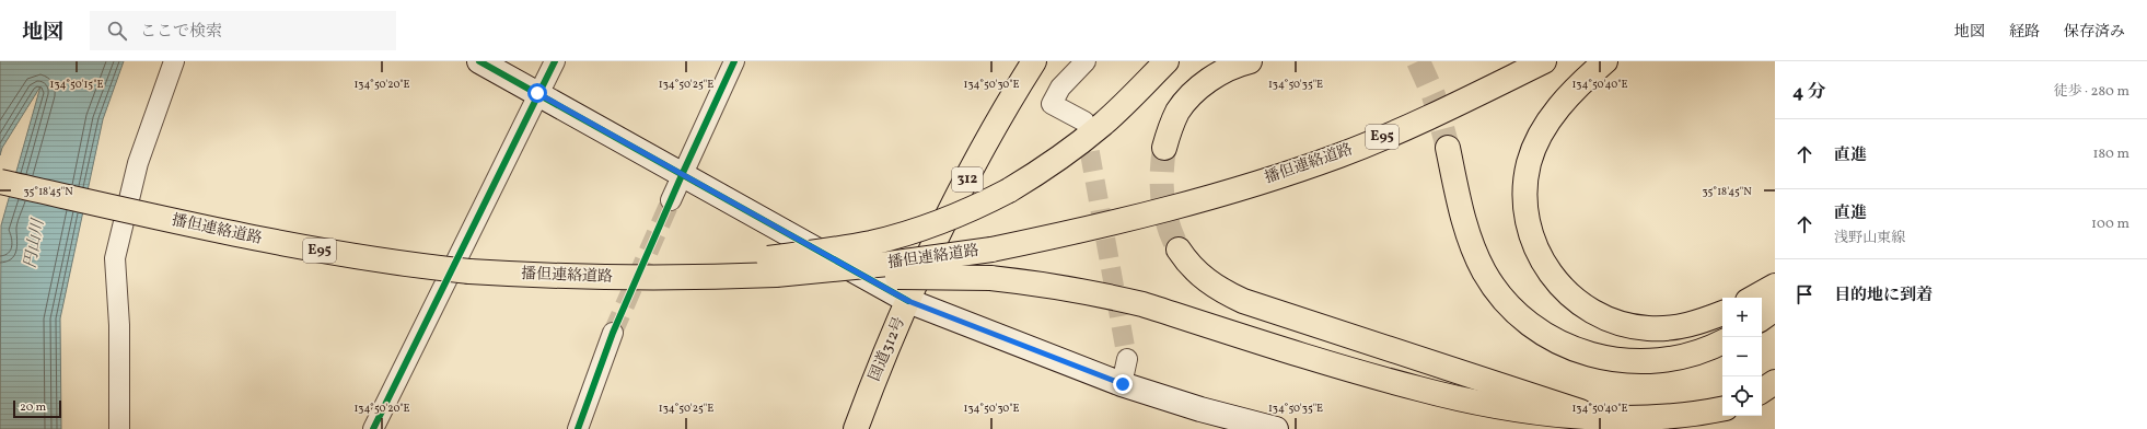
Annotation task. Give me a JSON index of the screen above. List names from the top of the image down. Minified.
{"streets":{"highway":["E95","播但連絡道路","312","国道312号"]},"water":["円山川"],"scale_bar":"20 m","page":{"header":"地図","search":"ここで検索","nav":["地図","経路","保存済み"],"heading":["4 分","徒歩 · 280 m"],"list":[["直進","180 m"],["直進","浅野山東線","100 m"],"目的地に到着"],"map_buttons":["+","−"],"scale":"20 m"},"coordinates":["134°50'15\"E","134°50'20\"E","134°50'25\"E","134°50'30\"E","134°50'35\"E","134°50'40\"E","35°18'45\"N"]}
